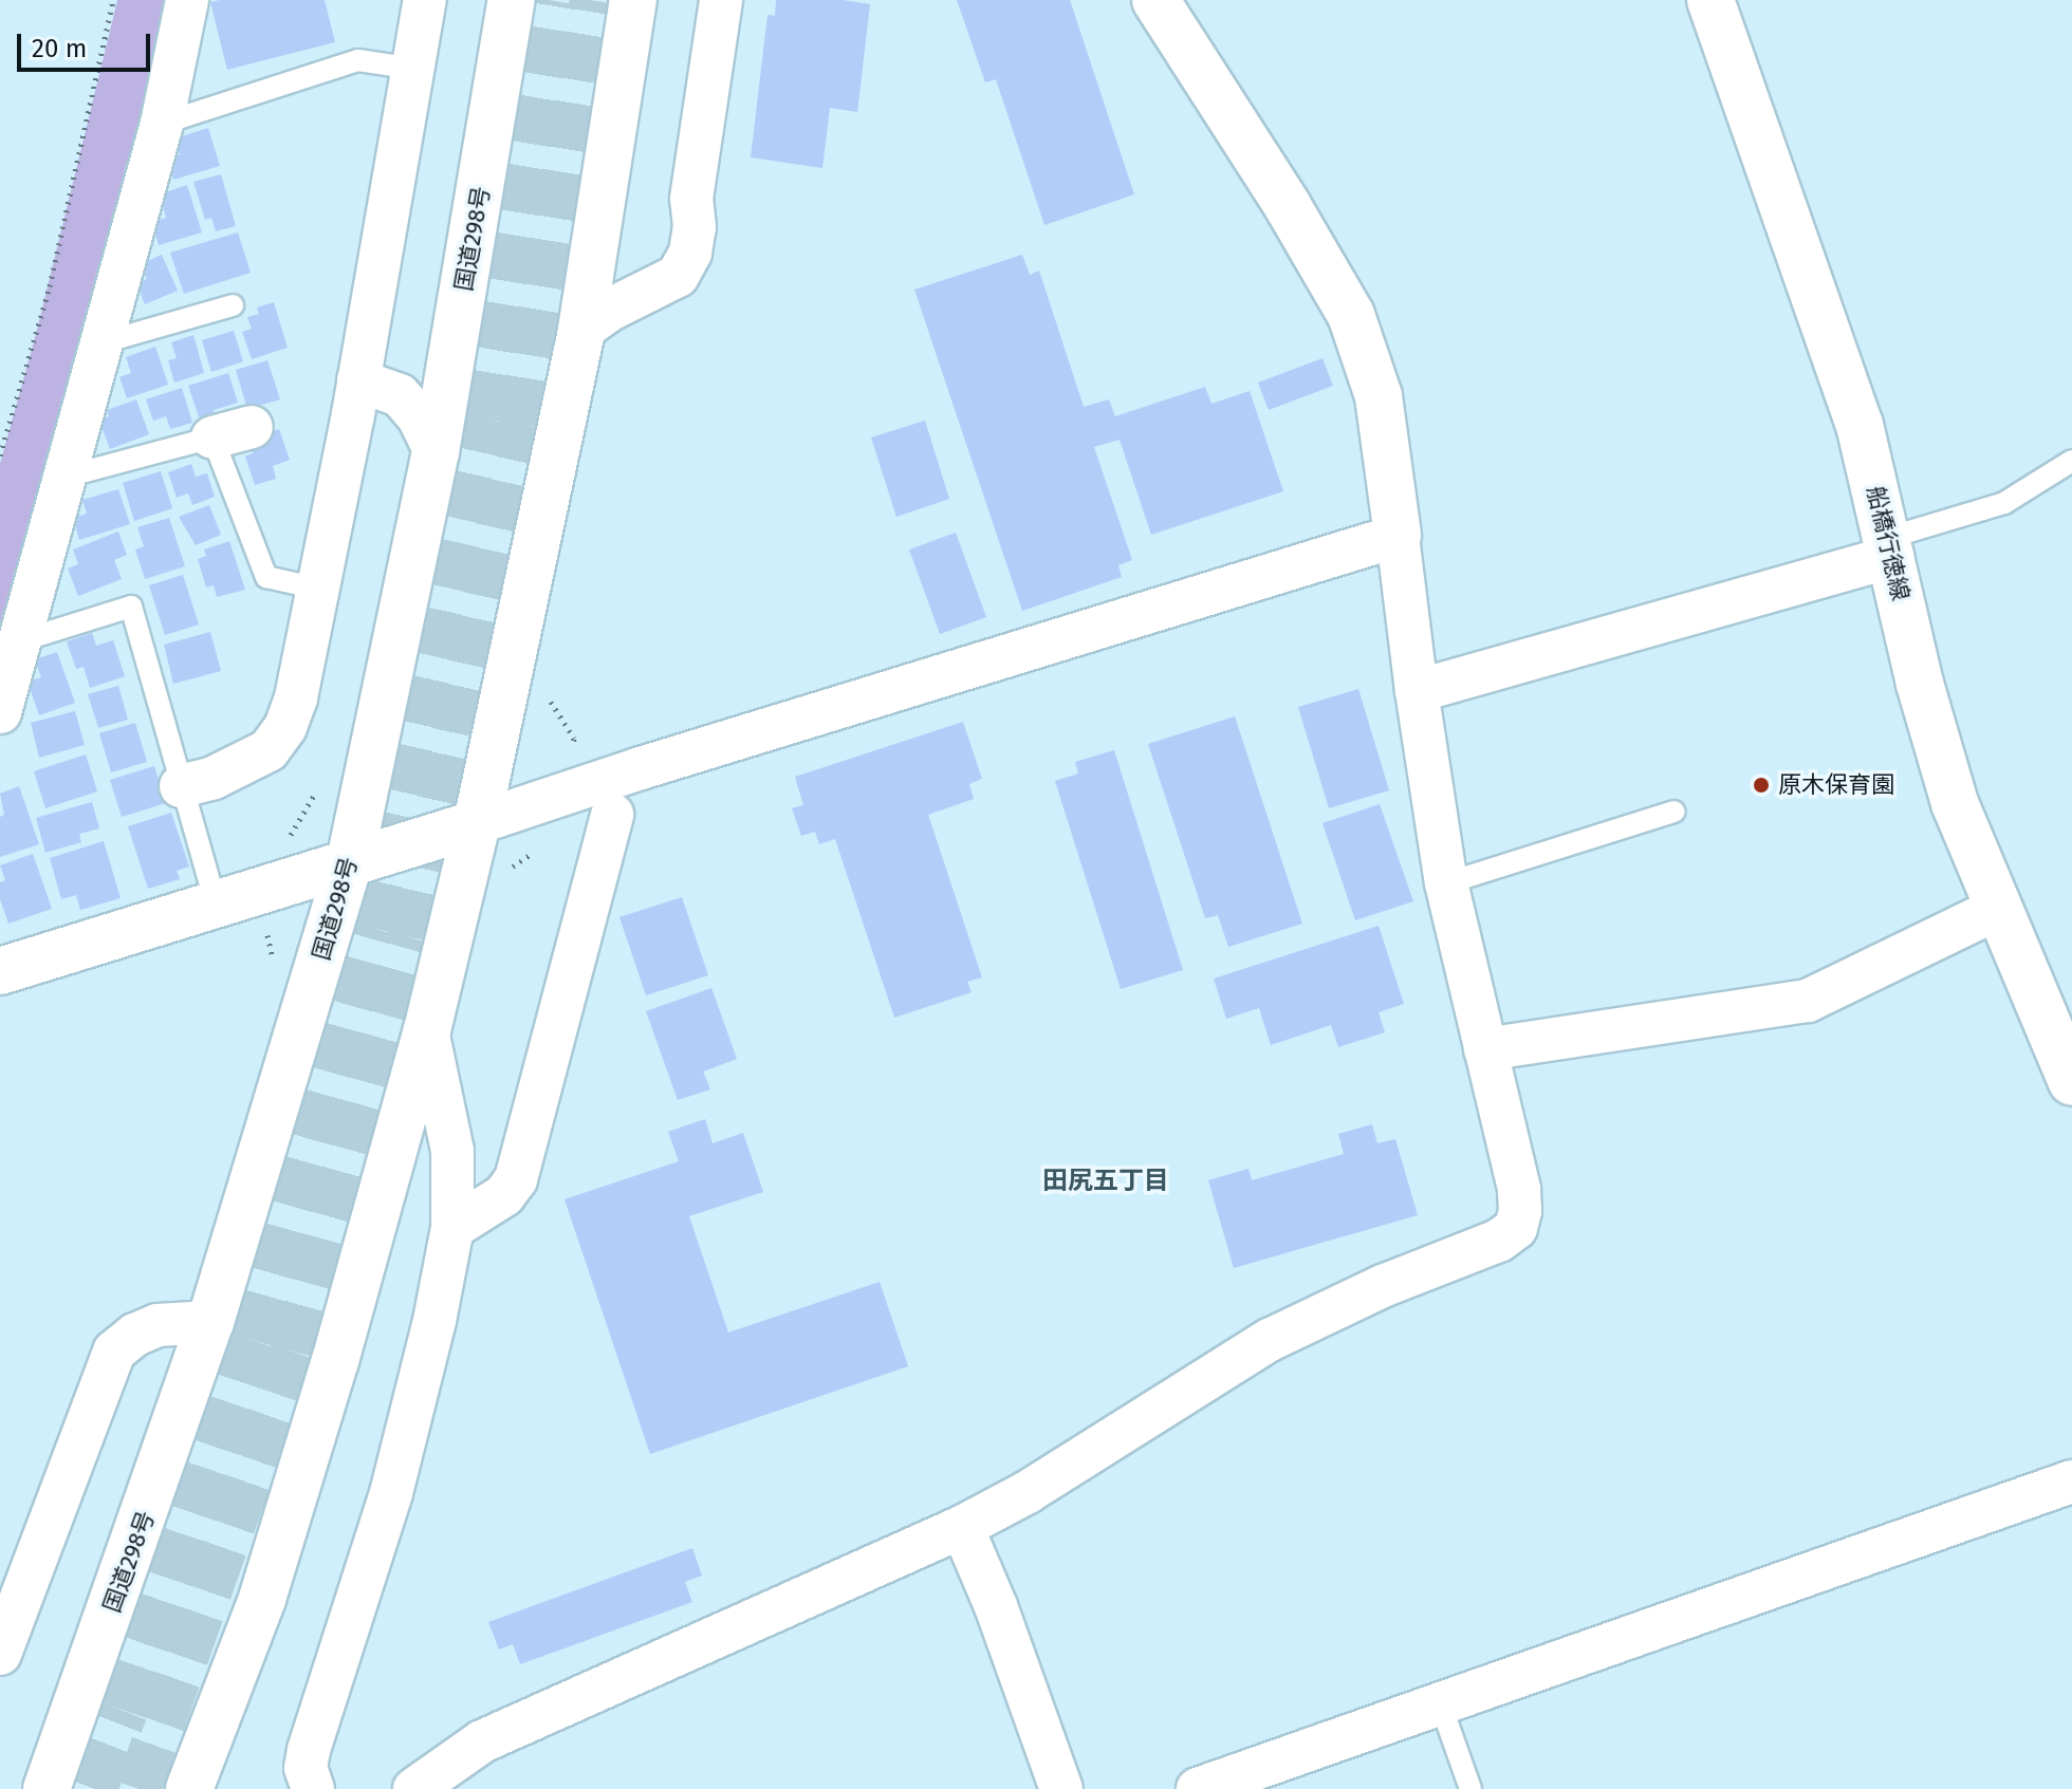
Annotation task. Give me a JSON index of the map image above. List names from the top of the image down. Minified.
{"streets":{"main road":["国道298号","船橋行徳線"]},"districts":["田尻五丁目"],"places":["原木保育園"],"scale_bar":"20 m"}
